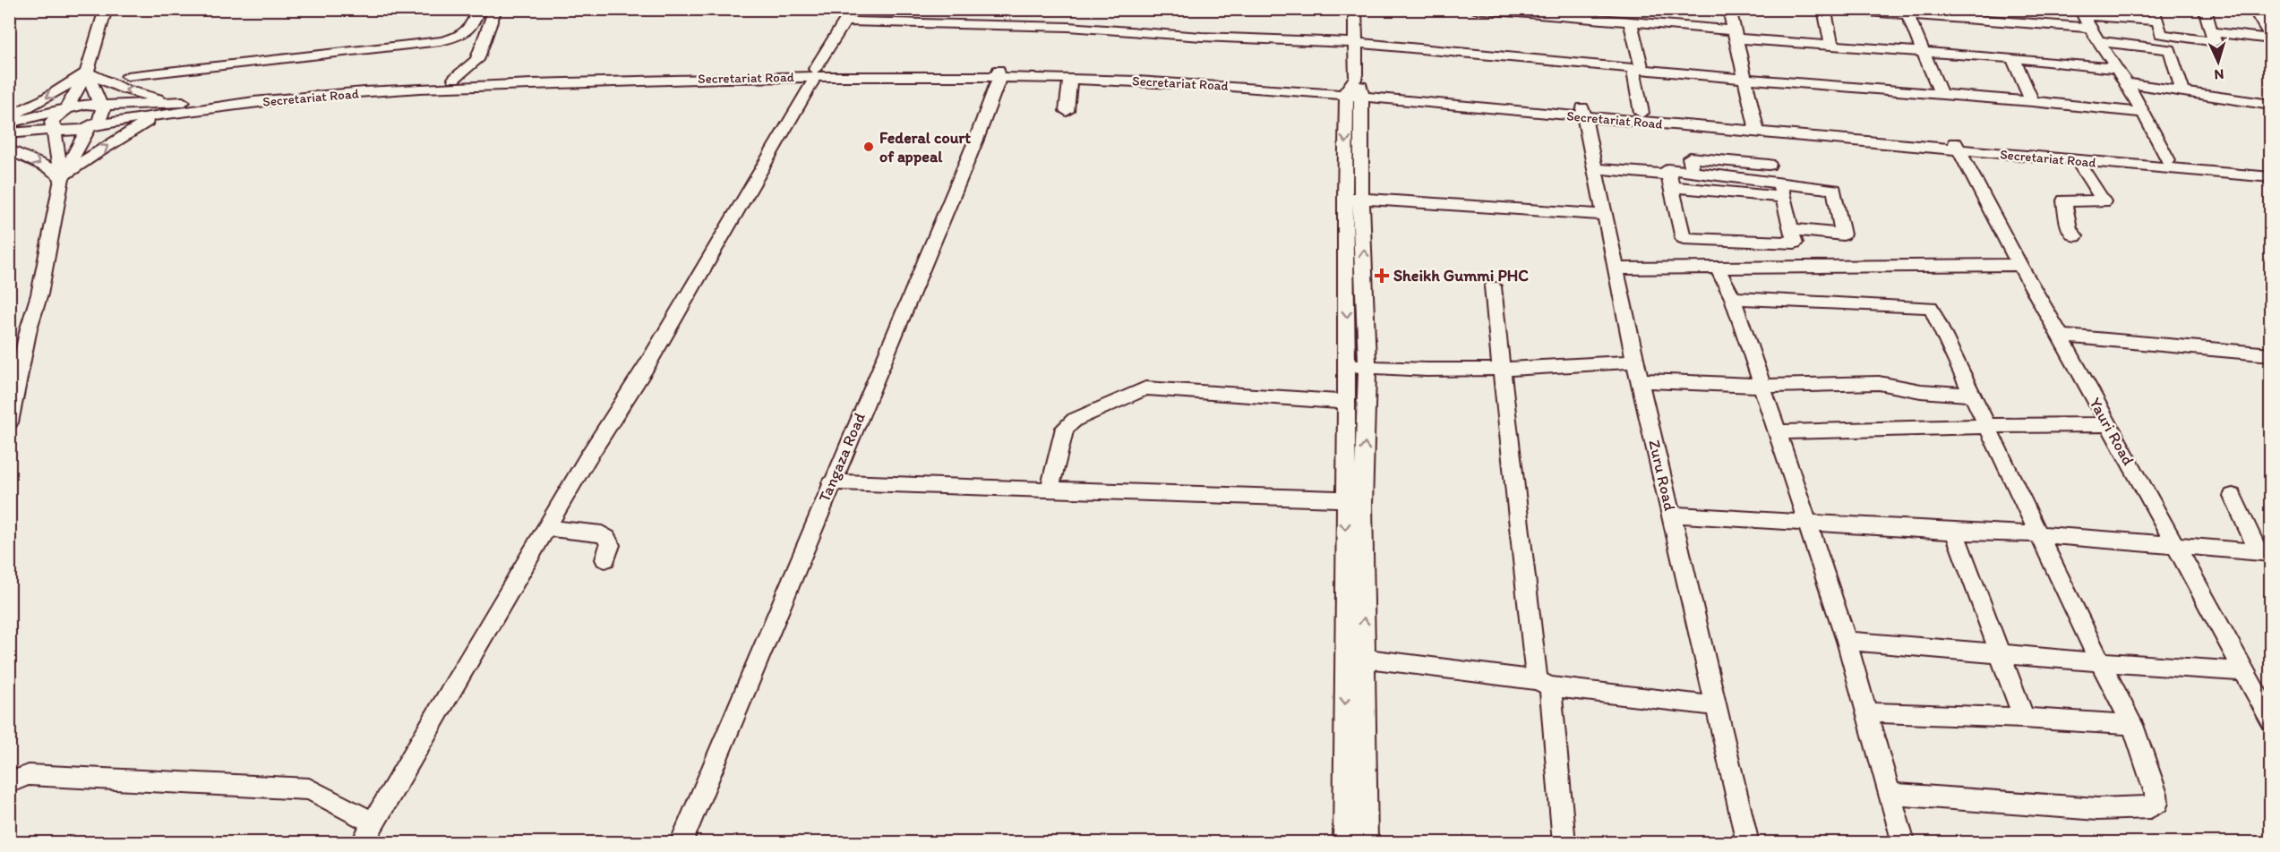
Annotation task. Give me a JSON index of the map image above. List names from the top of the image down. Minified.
{"streets":{"street":["Secretariat Road","Yauri Road","Tangaza Road","Zuru Road"]},"crossings":[["Secretariat Road","Yauri Road"],["Secretariat Road","Tangaza Road"],["Secretariat Road","Zuru Road"]],"places":{"other":["Federal court of appeal"],"health":["Sheikh Gummi PHC"]},"north":"bottom"}
